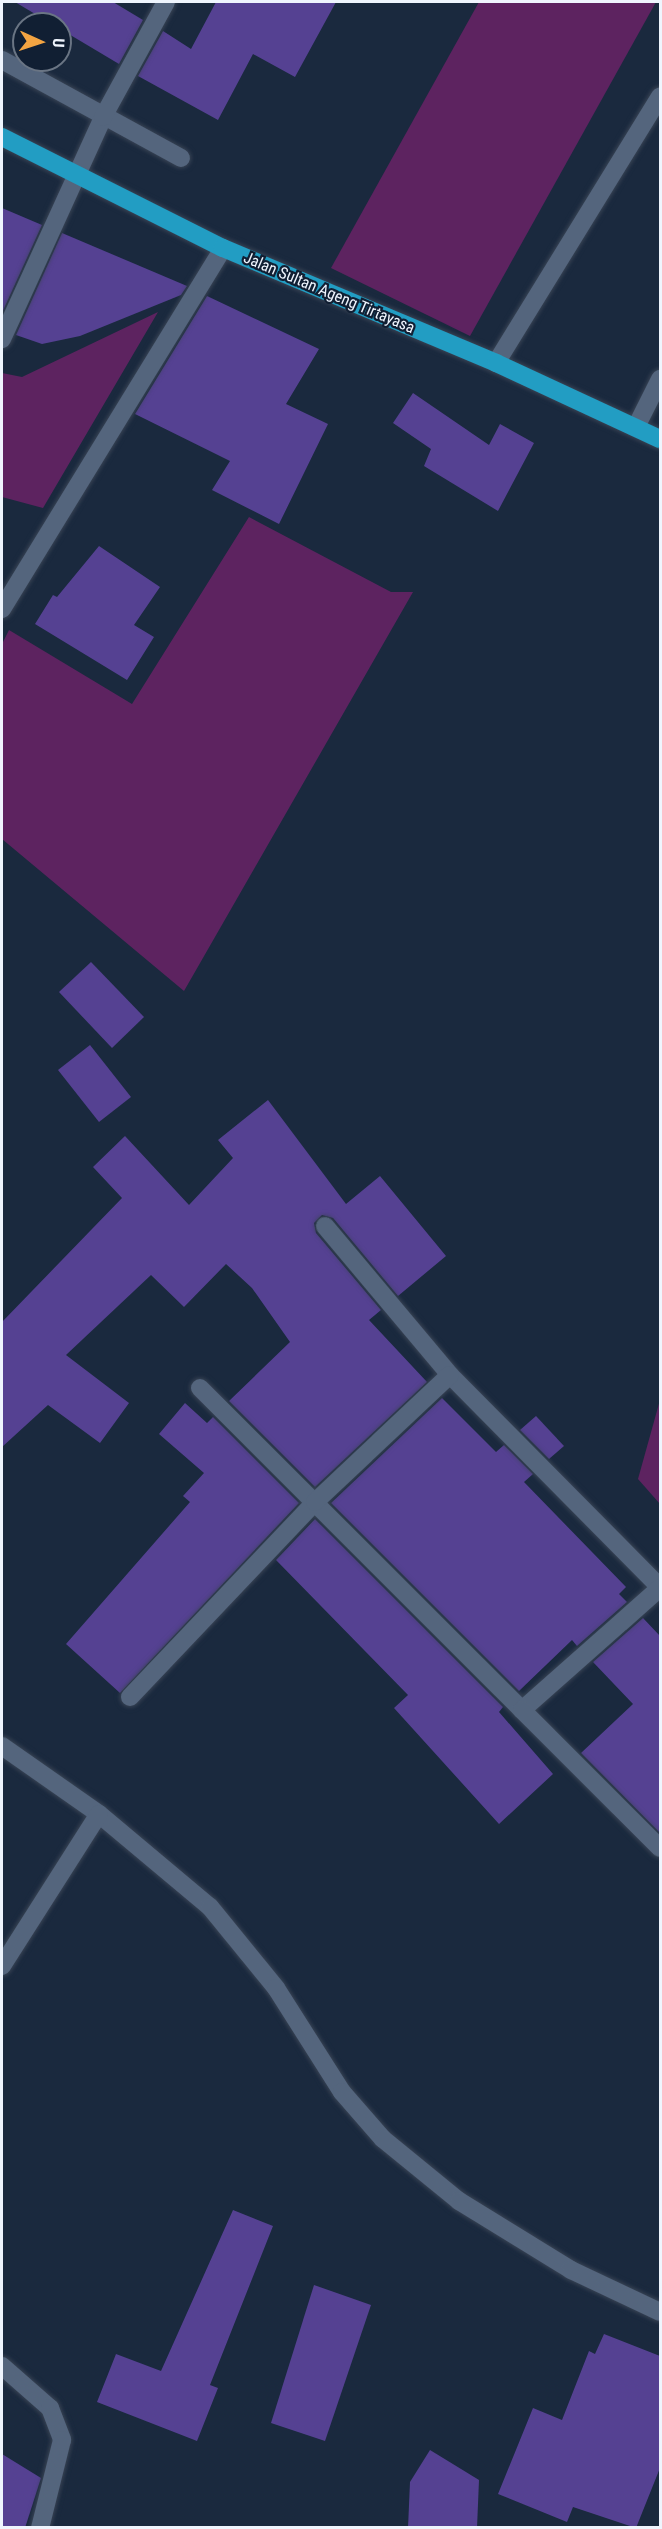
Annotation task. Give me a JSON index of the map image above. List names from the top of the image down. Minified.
{"streets":{"main road":["Jalan Sultan Ageng Tirtayasa"]},"north":"right"}
